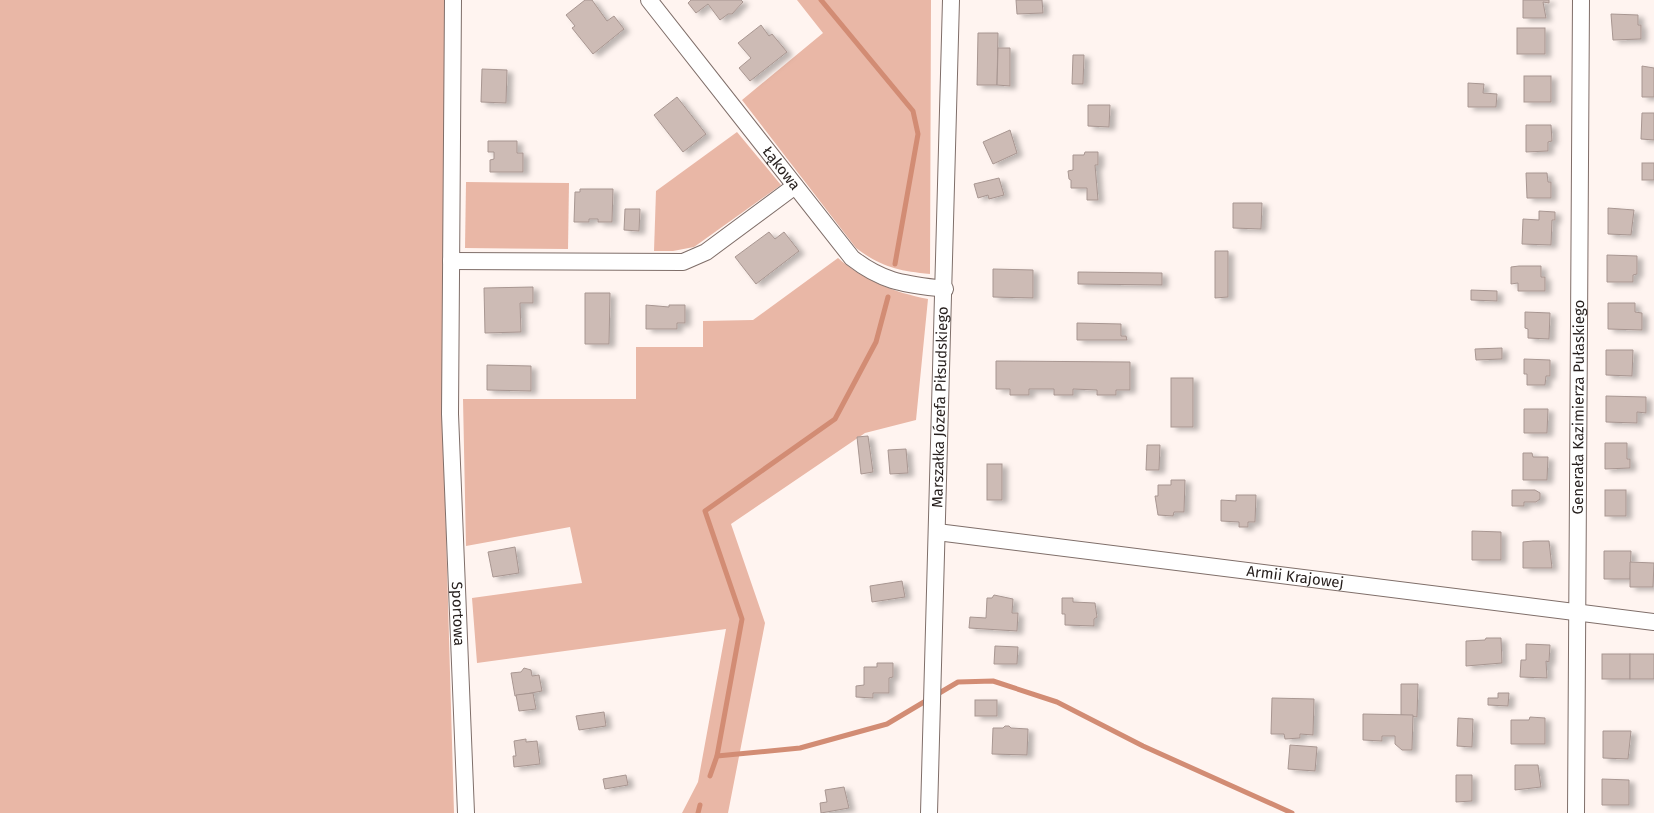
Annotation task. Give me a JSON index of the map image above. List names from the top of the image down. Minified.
{"streets":{"street":["Łąkowa","Generała Kazimierza Pułaskiego","Marszałka Józefa Piłsudskiego","Armii Krajowej","Sportowa"]},"crossings":[["Łąkowa","Marszałka Józefa Piłsudskiego"],["Generała Kazimierza Pułaskiego","Armii Krajowej"],["Marszałka Józefa Piłsudskiego","Armii Krajowej"]]}
